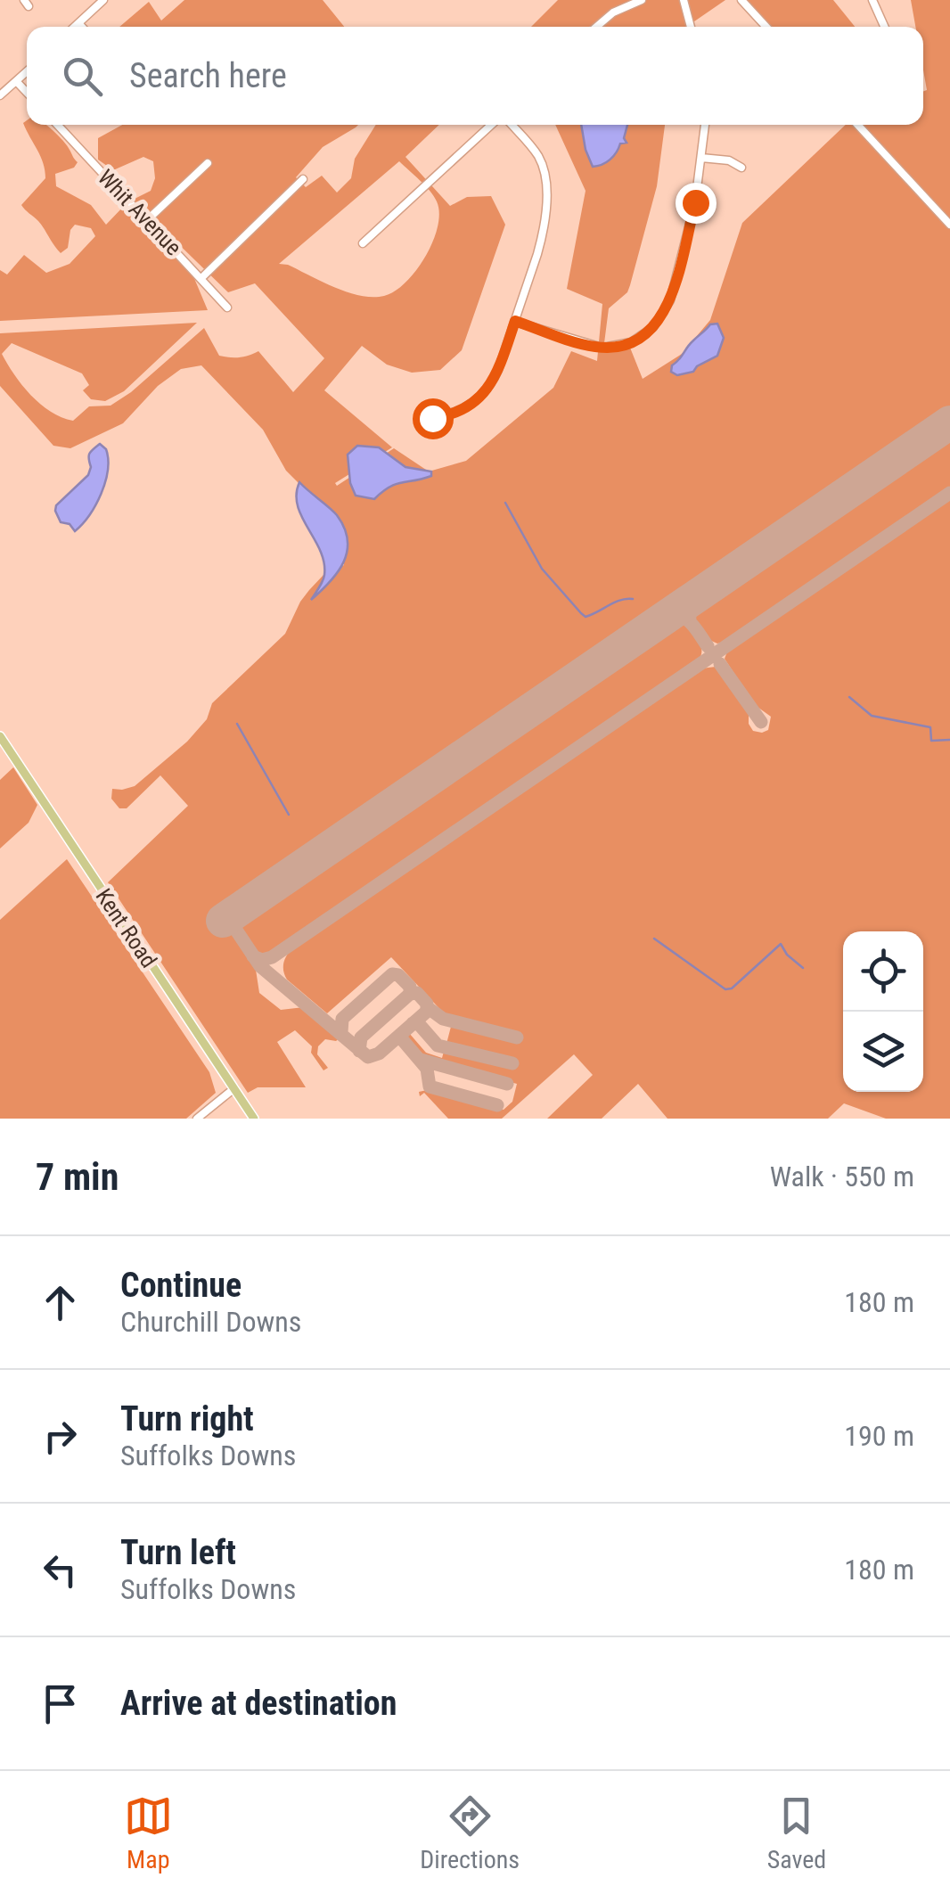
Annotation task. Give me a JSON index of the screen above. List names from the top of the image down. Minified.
{"streets":{"main road":["Kent Road"],"street":["Whit Avenue"]},"page":{"search":"Search here","heading":["7 min","Walk · 550 m"],"list":[["Continue","Churchill Downs","180 m"],["Turn right","Suffolks Downs","190 m"],["Turn left","Suffolks Downs","180 m"],"Arrive at destination"],"nav":["Map","Directions","Saved"]}}
